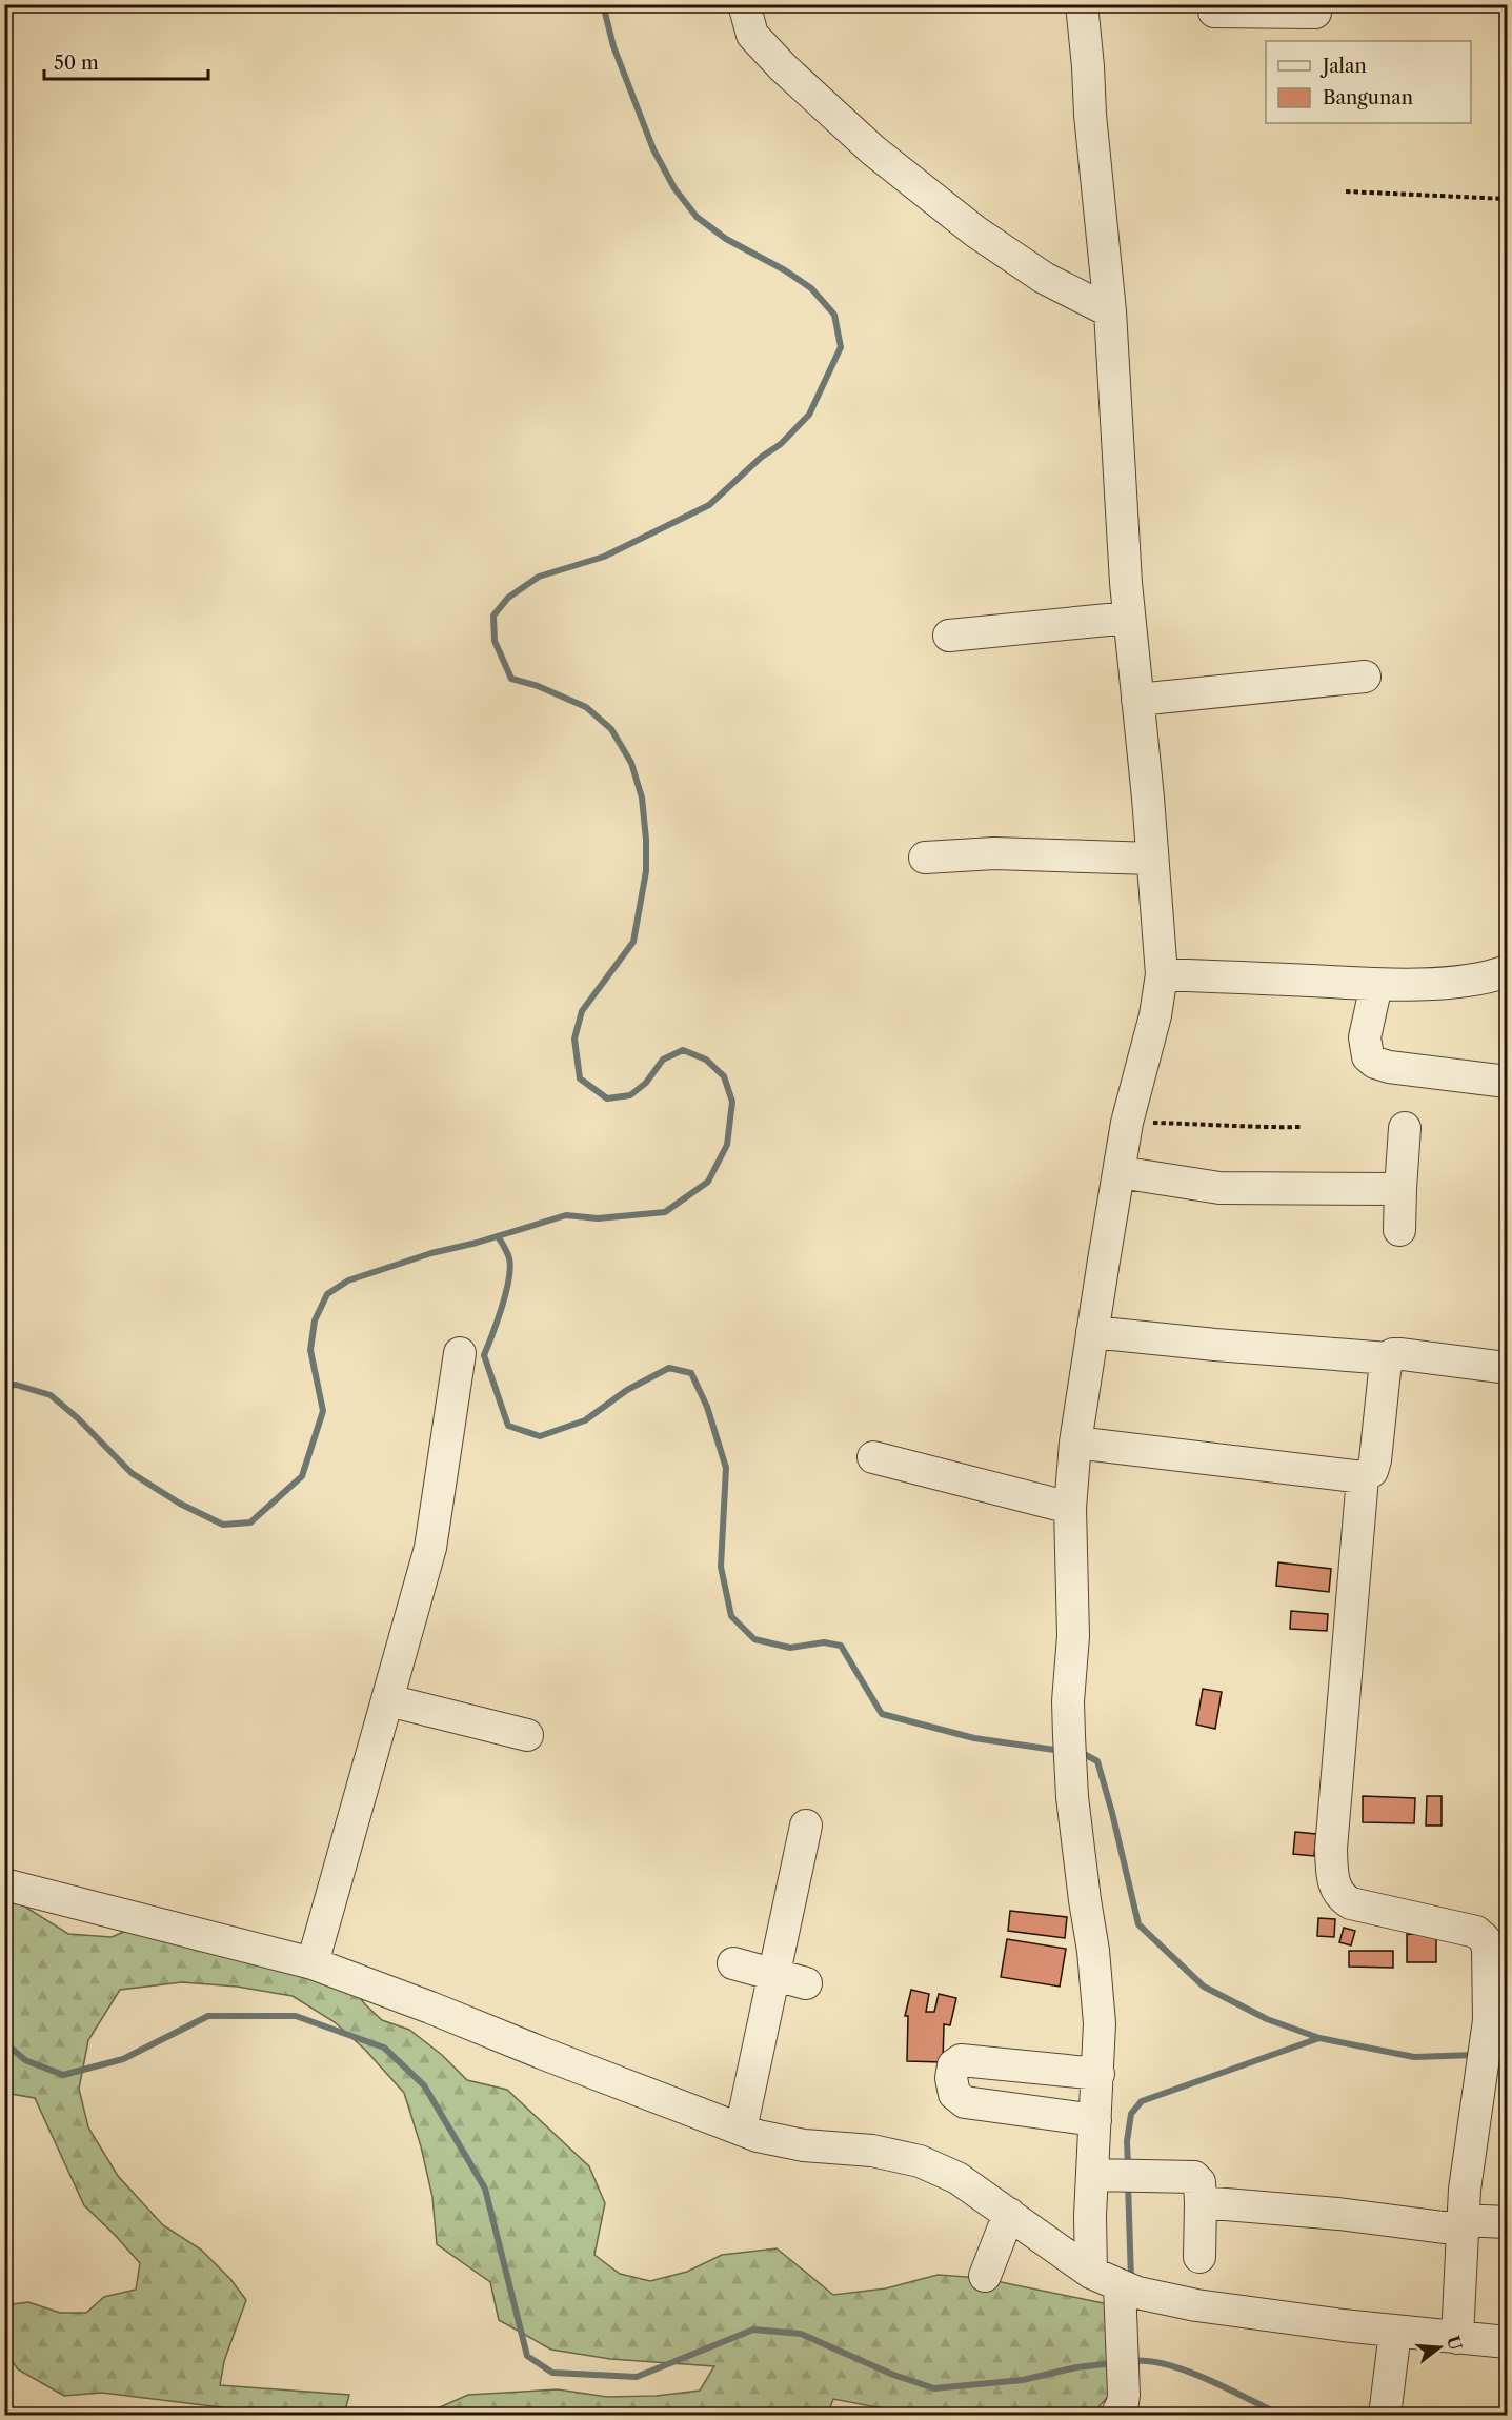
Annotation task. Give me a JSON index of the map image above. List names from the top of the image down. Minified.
{"legend":["Jalan","Bangunan"],"scale_bar":"50 m","north":"right"}
